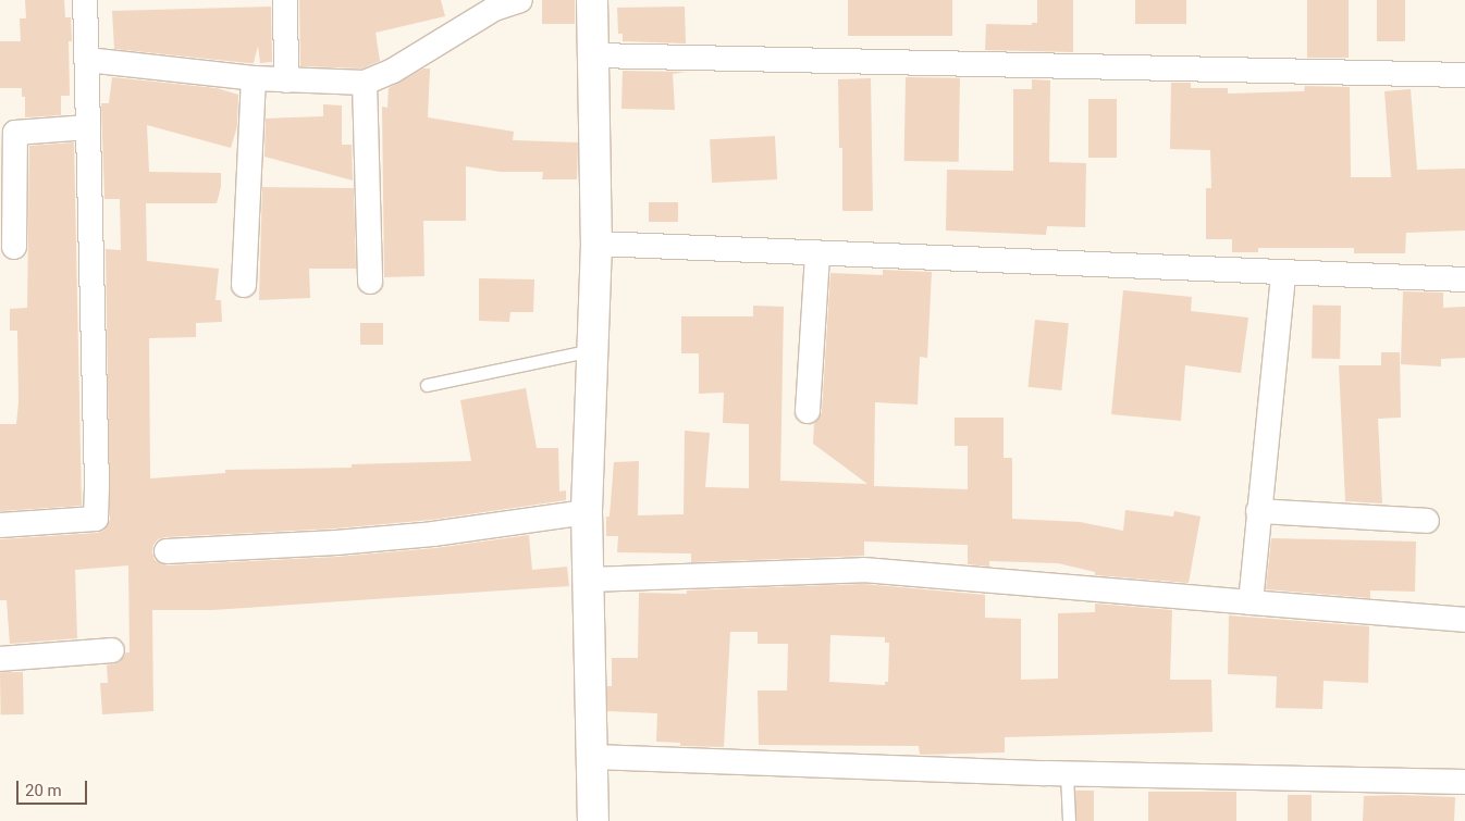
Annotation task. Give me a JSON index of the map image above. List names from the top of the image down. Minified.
{"scale_bar":"20 m"}
